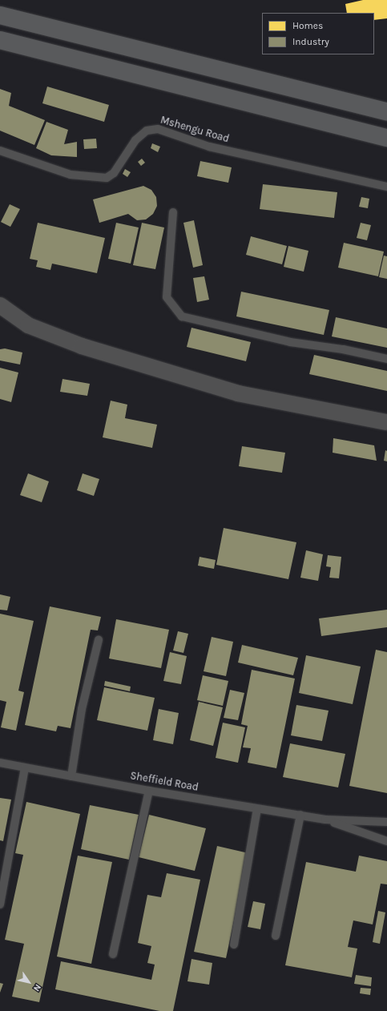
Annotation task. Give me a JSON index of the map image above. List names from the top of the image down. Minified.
{"streets":{"lane":["Mshengu Road","Sheffield Road"]},"legend":["Homes","Industry"],"north":"bottom right"}
